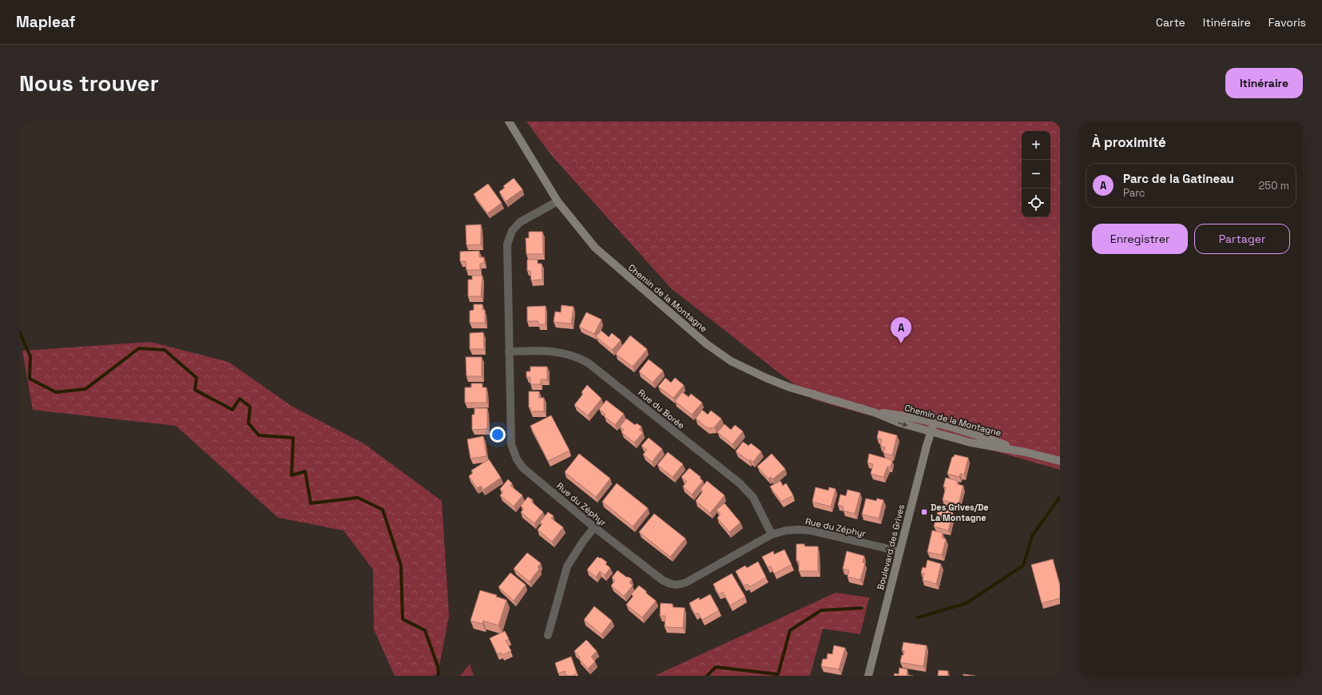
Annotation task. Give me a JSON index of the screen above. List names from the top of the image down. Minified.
{"streets":{"street":["Chemin de la Montagne","Rue du Borée","Rue du Zéphyr","Boulevard des Grives"]},"crossings":[["Chemin de la Montagne","Rue du Zéphyr"],["Chemin de la Montagne","Boulevard des Grives"],["Rue du Borée","Rue du Zéphyr"],["Rue du Zéphyr","Boulevard des Grives"]],"places":{"transit":["Des Grives/De La Montagne"]},"page":{"header":"Mapleaf","nav":["Carte","Itinéraire","Favoris"],"buttons":["Itinéraire",["Enregistrer","Partager"]],"title":"Nous trouver","heading":"À proximité","map_buttons":["+","−"],"list":[{"mark":"A","name":"Parc de la Gatineau","note":"Parc","value":"250 m"}],"pins":"A"}}
